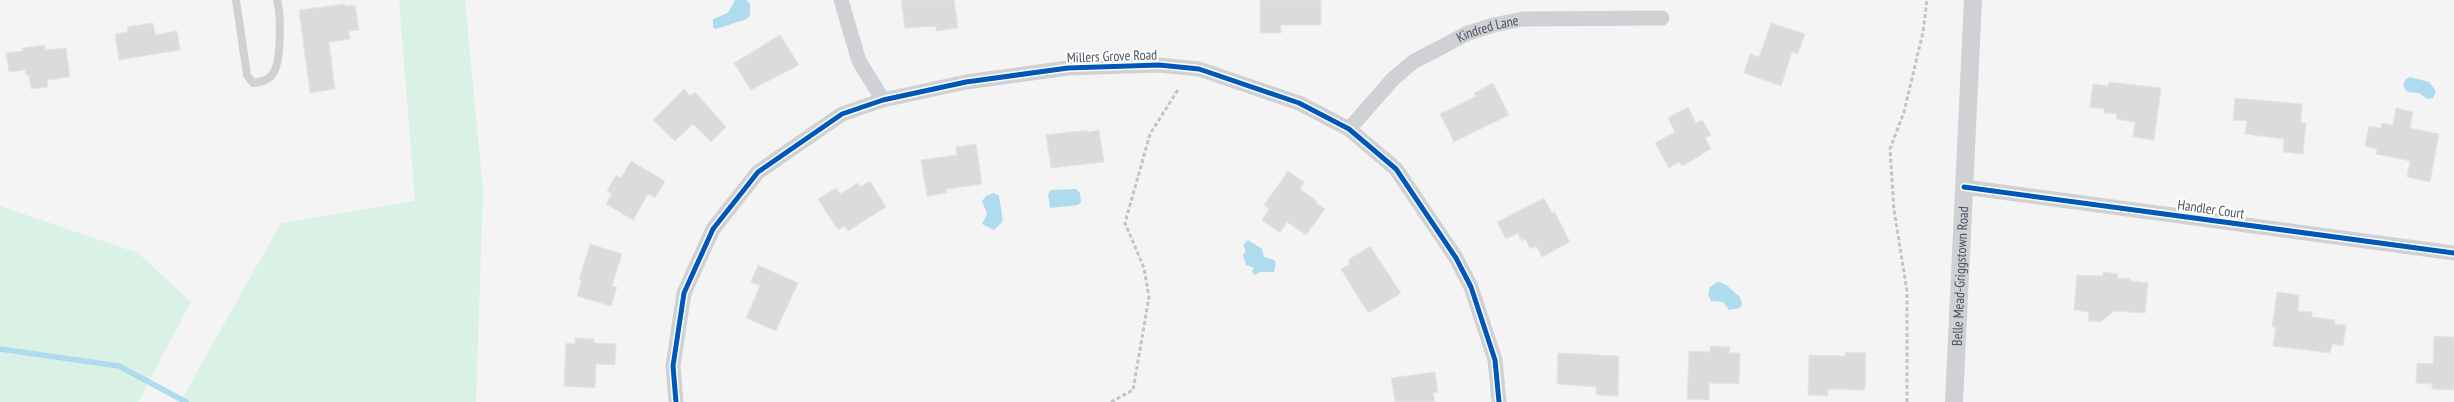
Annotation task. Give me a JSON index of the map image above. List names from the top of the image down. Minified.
{"streets":{"street":["Kindred Lane","Millers Grove Road","Handler Court","Belle Mead-Griggstown Road"]},"crossings":[["Kindred Lane","Millers Grove Road"],["Handler Court","Belle Mead-Griggstown Road"]]}
